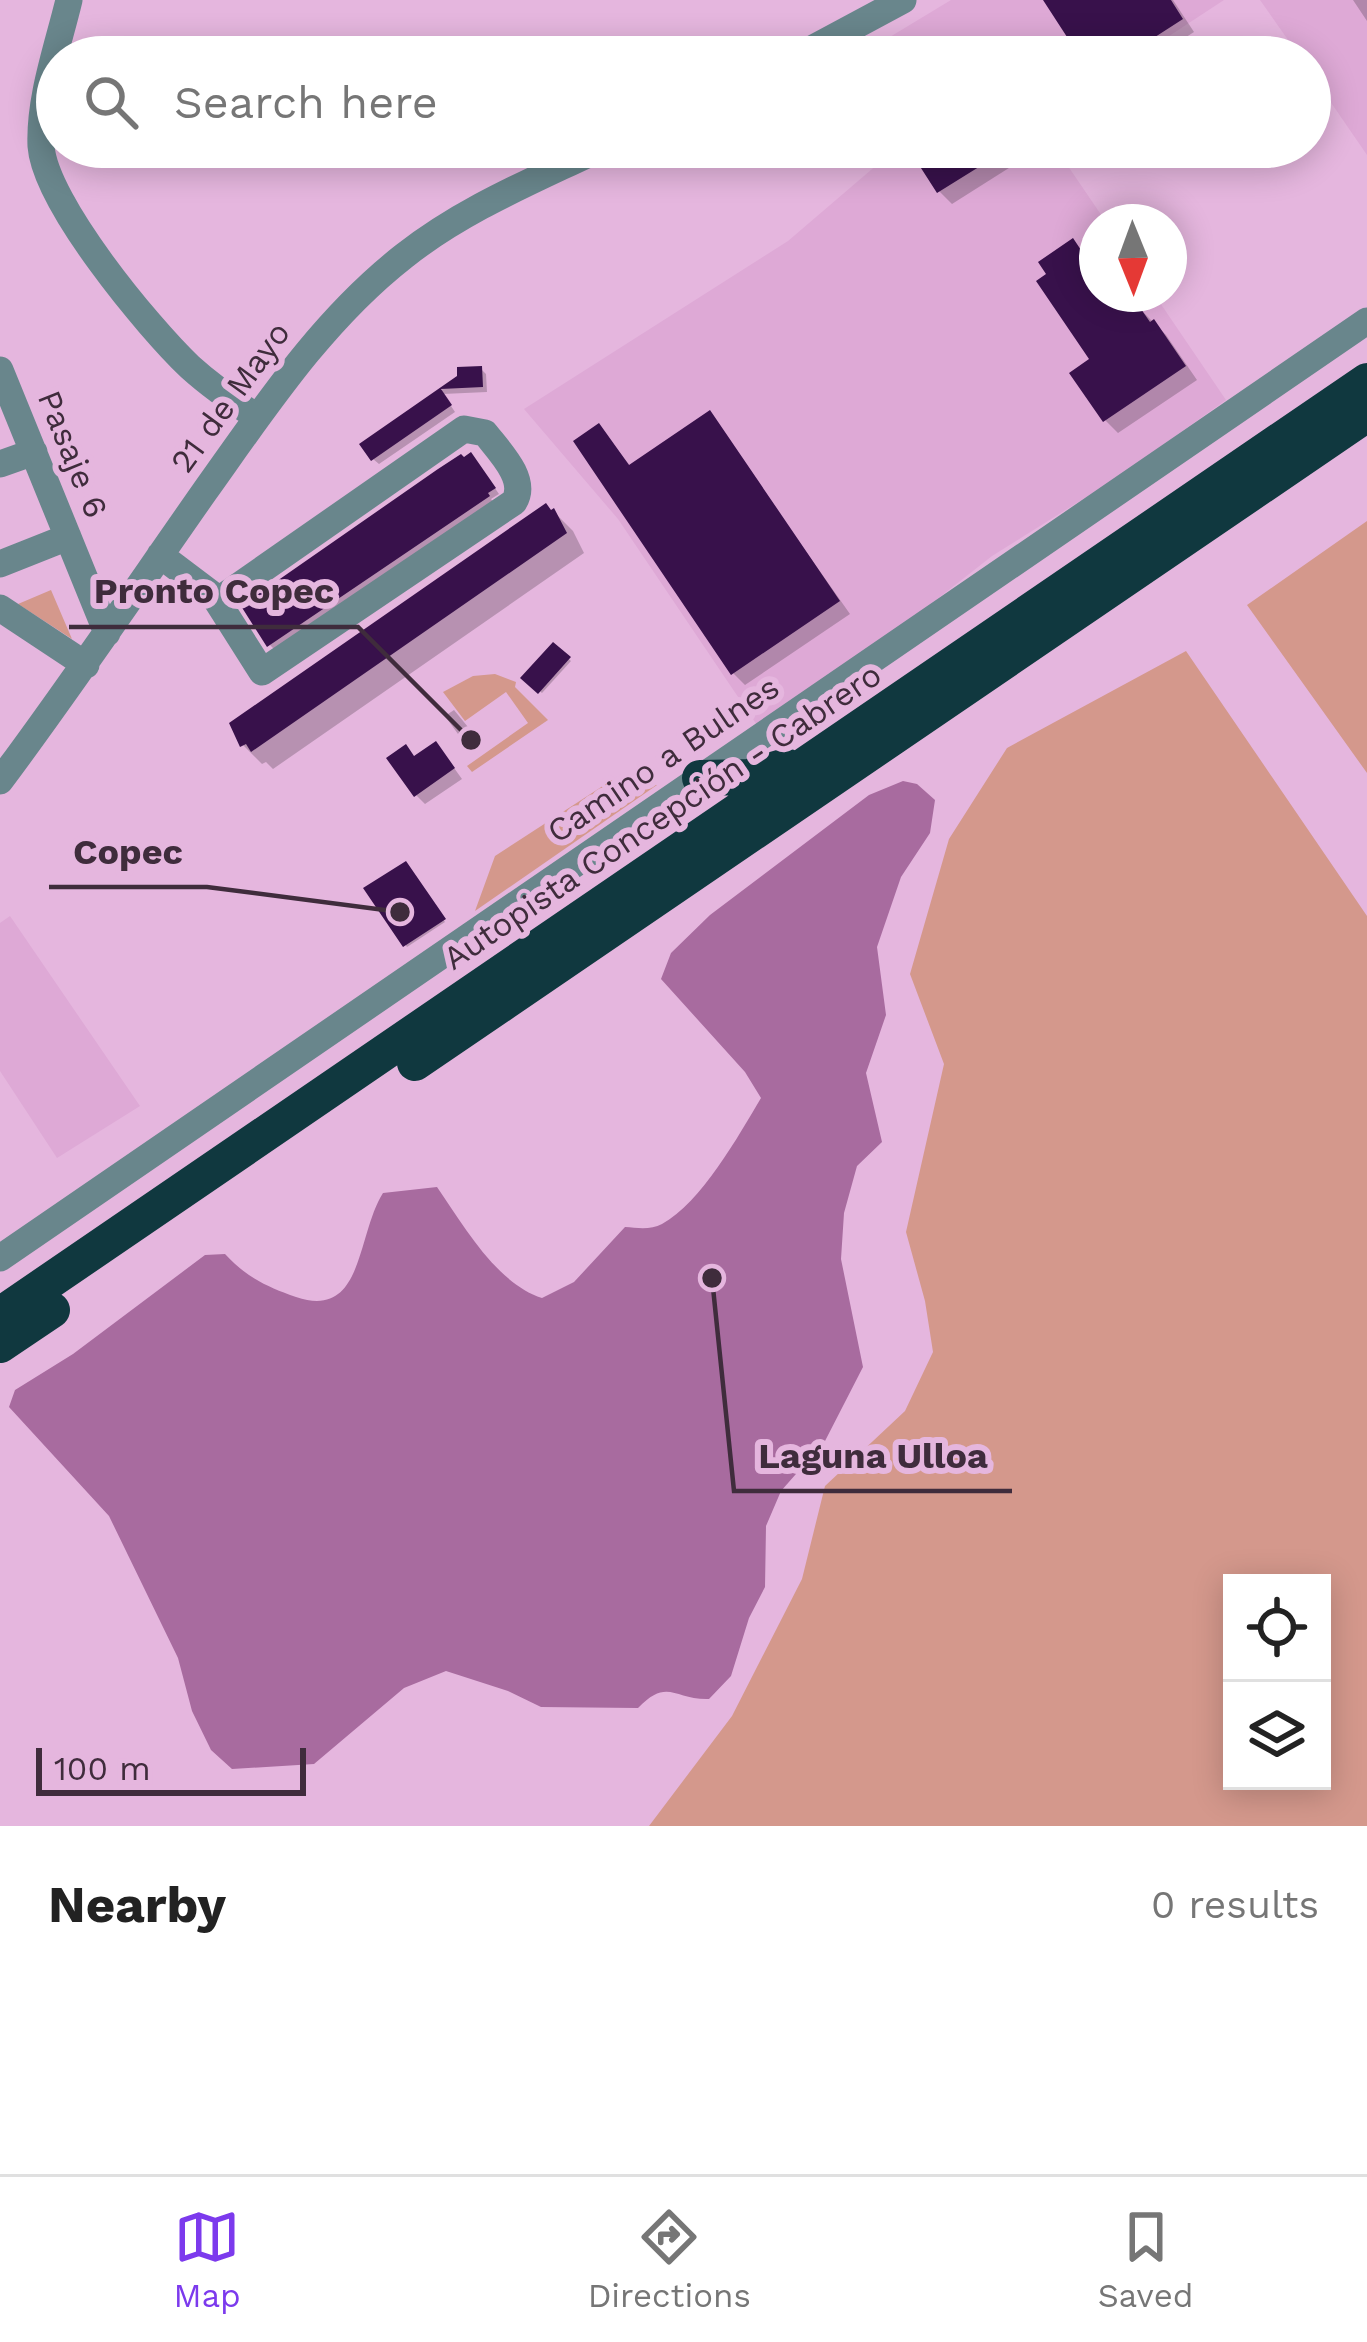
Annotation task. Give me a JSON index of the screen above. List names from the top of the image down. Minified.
{"streets":{"highway":["Autopista Concepción - Cabrero"],"street":["21 de Mayo","Pasaje 6","Camino a Bulnes"]},"crossings":[["21 de Mayo","Pasaje 6"]],"places":["Pronto Copec","Copec","Laguna Ulloa"],"scale_bar":"100 m","north":"bottom","page":{"search":"Search here","scale":"100 m","heading":["Nearby","0 results"],"nav":["Map","Directions","Saved"]}}
